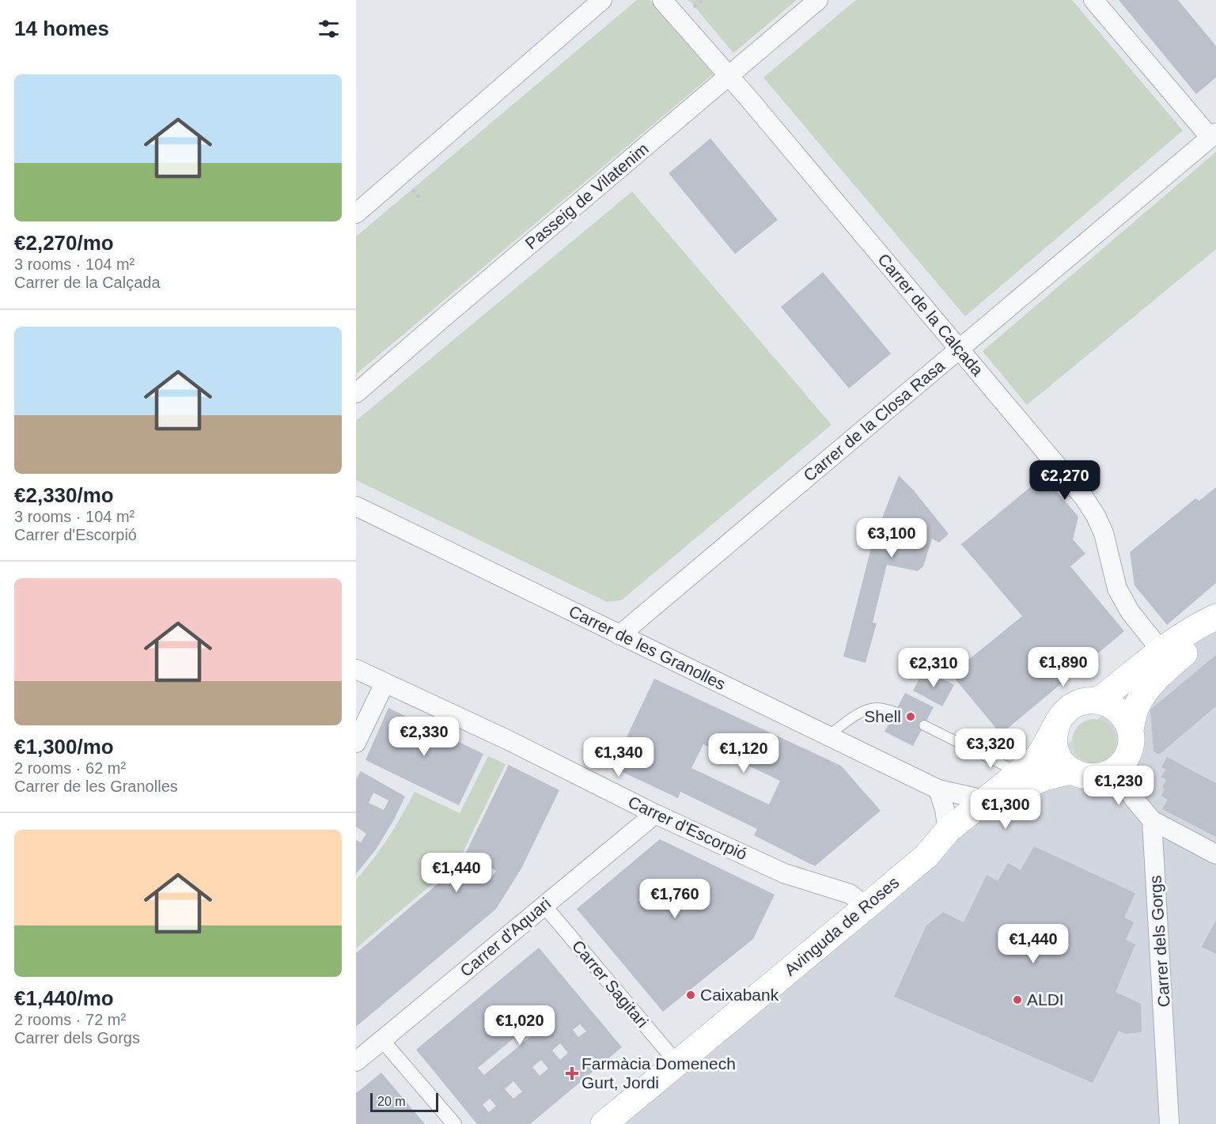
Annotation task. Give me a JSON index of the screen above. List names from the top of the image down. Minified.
{"streets":{"main road":["Avinguda de Roses"],"street":["Passeig de Vilatenim","Carrer de la Calçada","Carrer de la Closa Rasa","Carrer de les Granolles","Carrer d'Escorpió","Carrer d'Aquari","Carrer dels Gorgs","Carrer Sagitari"]},"crossings":[["Passeig de Vilatenim","Carrer de la Calçada"],["Carrer de la Calçada","Carrer de la Closa Rasa"],["Carrer de la Closa Rasa","Carrer de les Granolles"],["Carrer d'Escorpió","Avinguda de Roses"],["Carrer d'Escorpió","Carrer d'Aquari"],["Avinguda de Roses","Carrer Sagitari"],["Carrer d'Aquari","Carrer Sagitari"]],"places":{"other":["Shell","Caixabank","ALDI"],"health":["Farmàcia Domenech Gurt, Jordi"]},"scale_bar":"20 m","page":{"heading":"14 homes","list":[{"name":"€2,270/mo","note":"3 rooms · 104 m² · Carrer de la Calçada"},{"name":"€2,330/mo","note":"3 rooms · 104 m² · Carrer d'Escorpió"},{"name":"€1,300/mo","note":"2 rooms · 62 m² · Carrer de les Granolles"},{"name":"€1,440/mo","note":"2 rooms · 72 m² · Carrer dels Gorgs"}],"price":["€2,270","€3,100","€1,890","€2,310","€2,330","€3,320","€1,120","€1,340","€1,230","€1,300","€1,440","€1,760","€1,440","€1,020"],"scale":"20 m"}}
